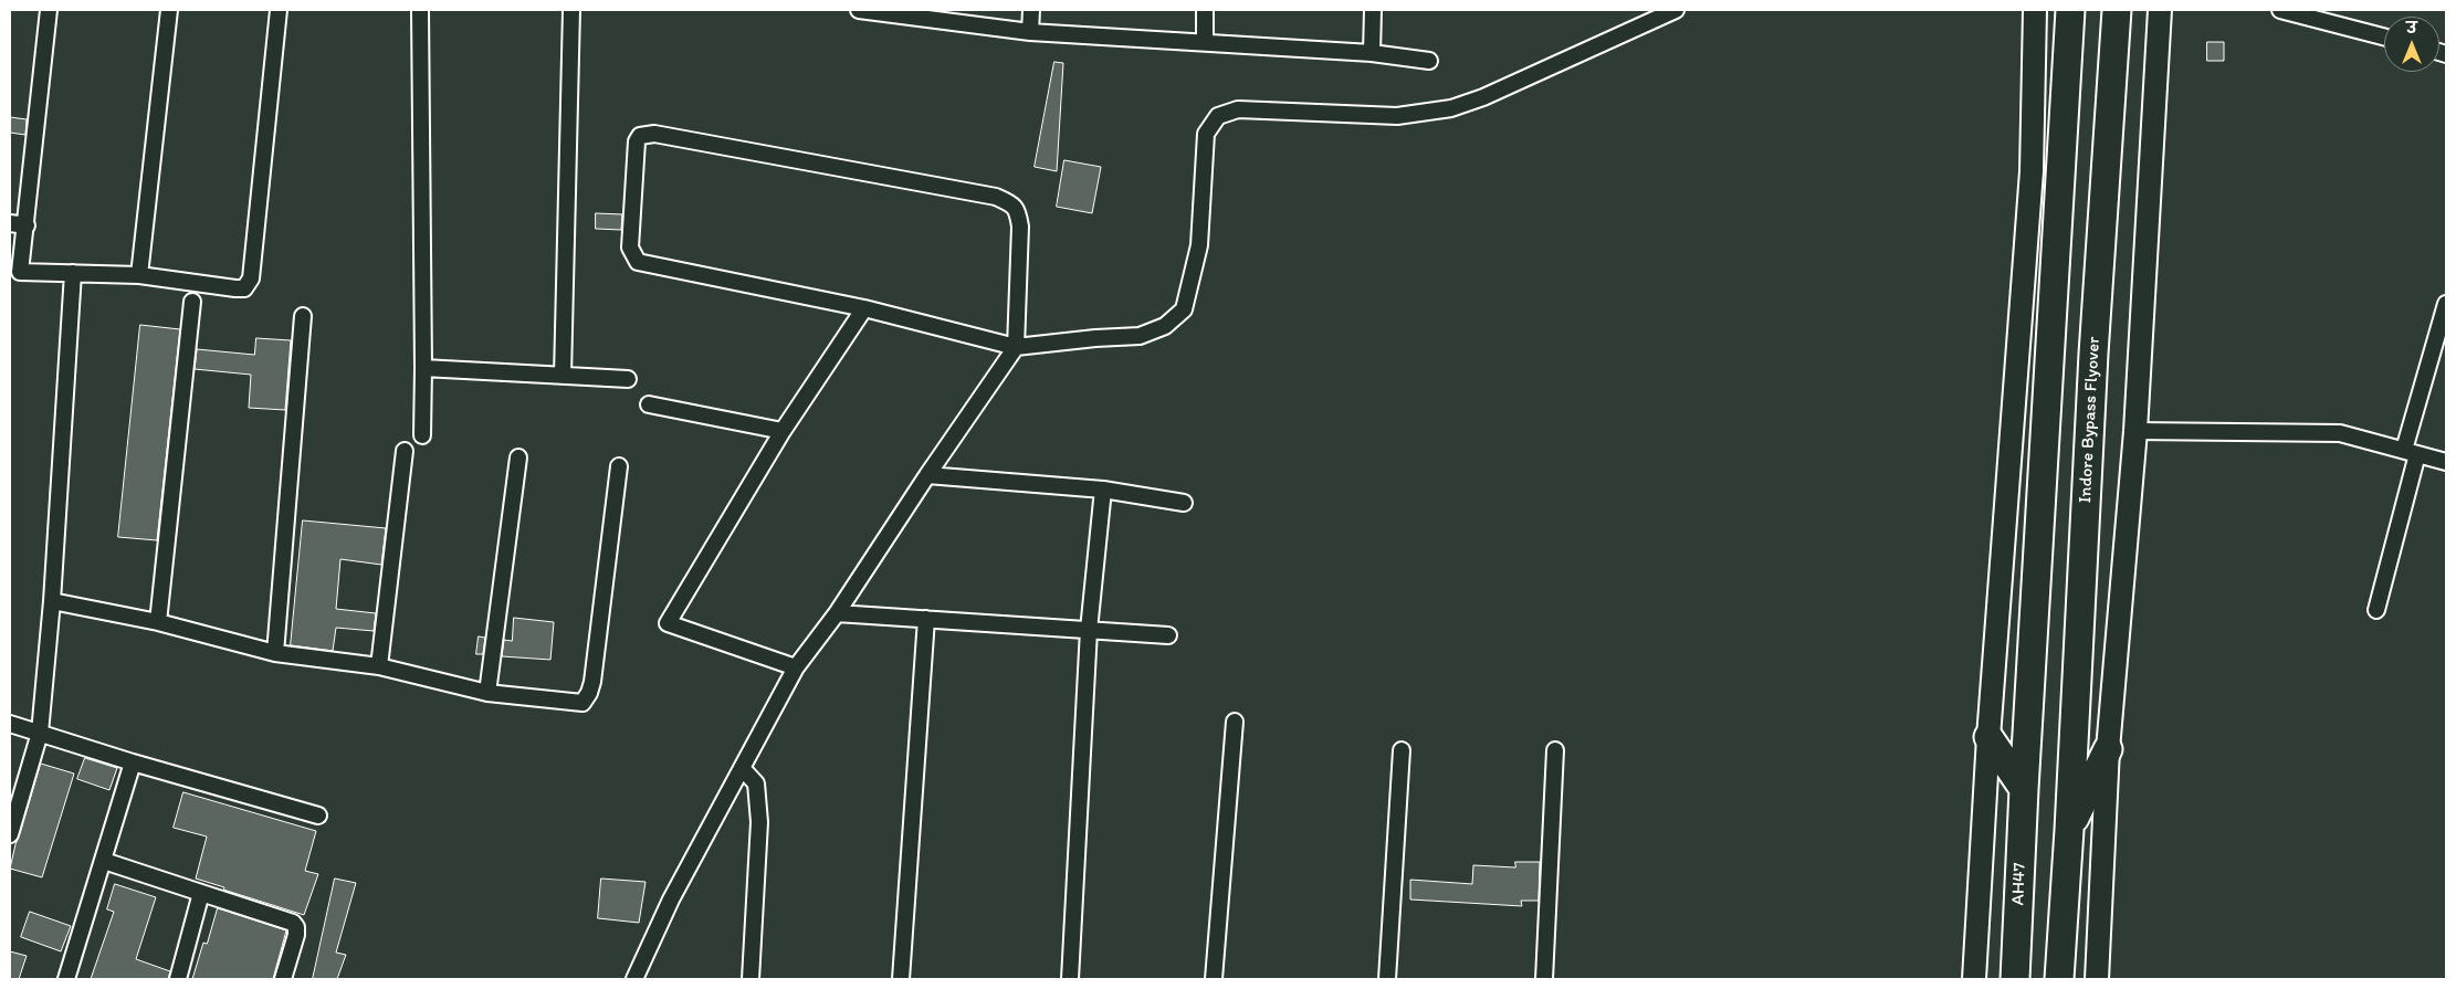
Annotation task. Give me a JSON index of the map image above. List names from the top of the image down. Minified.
{"streets":{"highway":["Indore Bypass Flyover","AH47"]},"north":"top"}
